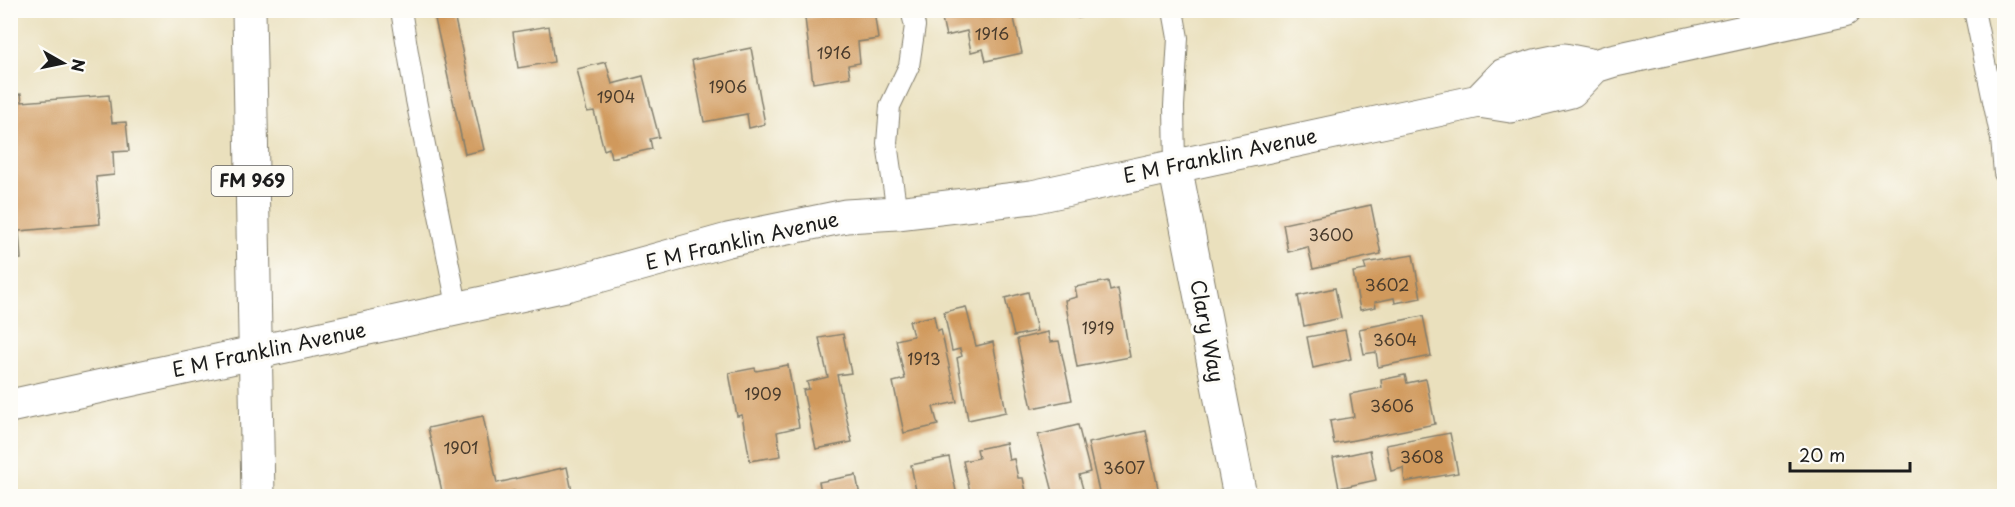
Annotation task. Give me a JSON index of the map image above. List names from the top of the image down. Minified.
{"streets":{"street":["E M Franklin Avenue","FM 969","Clary Way"]},"crossings":[["E M Franklin Avenue","FM 969"],["E M Franklin Avenue","Clary Way"]],"house_numbers":["1916","1916","1906","1904","3600","3602","1919","3604","1913","1909","3606","1901","3608","3607"],"scale_bar":"20 m","north":"right"}
